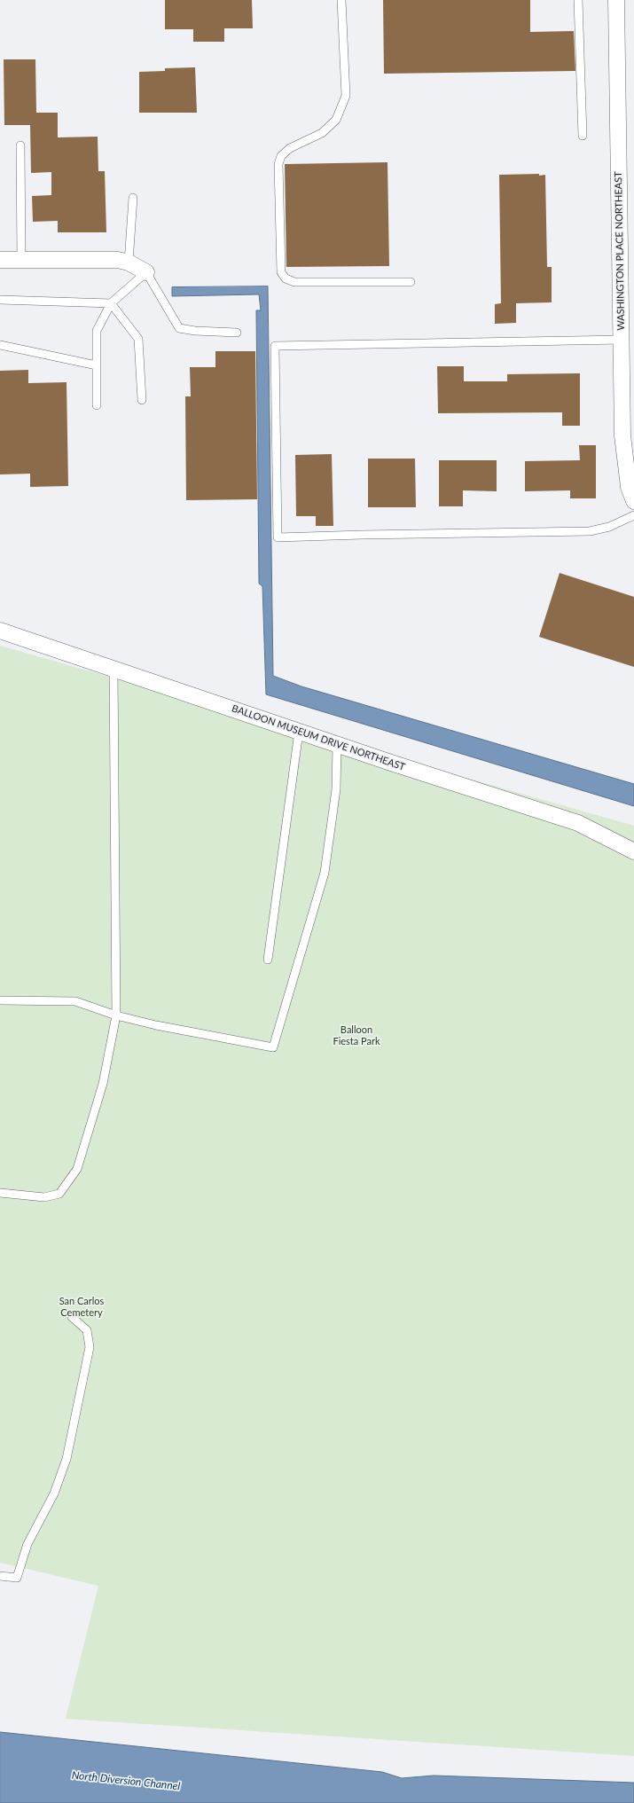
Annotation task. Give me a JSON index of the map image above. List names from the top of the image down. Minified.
{"streets":{"street":["WASHINGTON PLACE NORTHEAST","BALLOON MUSEUM DRIVE NORTHEAST"]},"water":["North Diversion Channel"],"parks":["Balloon Fiesta Park","San Carlos Cemetery"]}
